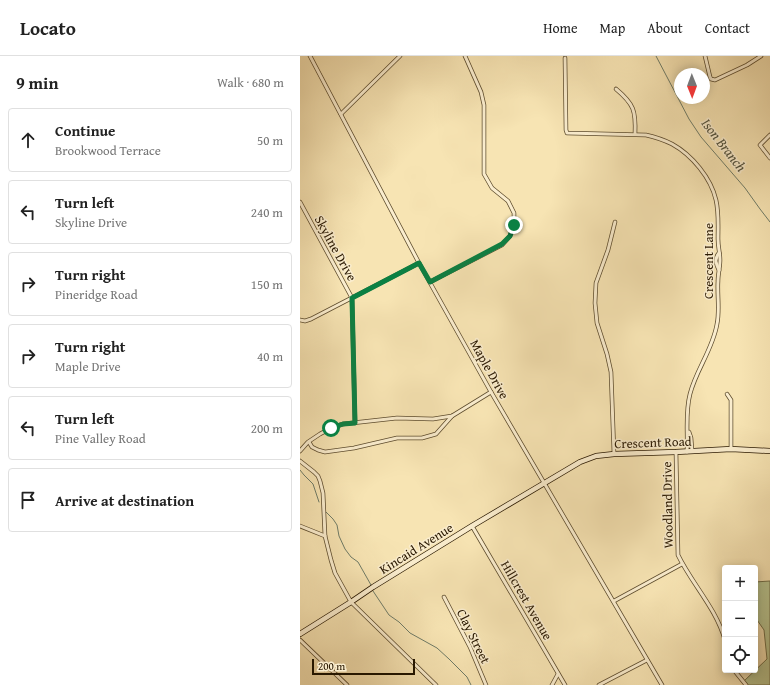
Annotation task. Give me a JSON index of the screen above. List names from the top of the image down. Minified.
{"streets":{"street":["Skyline Drive","Crescent Lane","Maple Drive","Crescent Road","Woodland Drive","Kincaid Avenue","Hillcrest Avenue","Clay Street"]},"crossings":[["Crescent Lane","Crescent Road"],["Maple Drive","Crescent Road"],["Maple Drive","Kincaid Avenue"],["Crescent Road","Woodland Drive"],["Crescent Road","Kincaid Avenue"],["Kincaid Avenue","Hillcrest Avenue"]],"water":["Ison Branch"],"scale_bar":"200 m","north":"bottom","page":{"header":"Locato","nav":["Home","Map","About","Contact"],"heading":["9 min","Walk · 680 m"],"list":[["Continue","Brookwood Terrace","50 m"],["Turn left","Skyline Drive","240 m"],["Turn right","Pineridge Road","150 m"],["Turn right","Maple Drive","40 m"],["Turn left","Pine Valley Road","200 m"],"Arrive at destination"],"map_buttons":["+","−"],"scale":"200 m"}}
